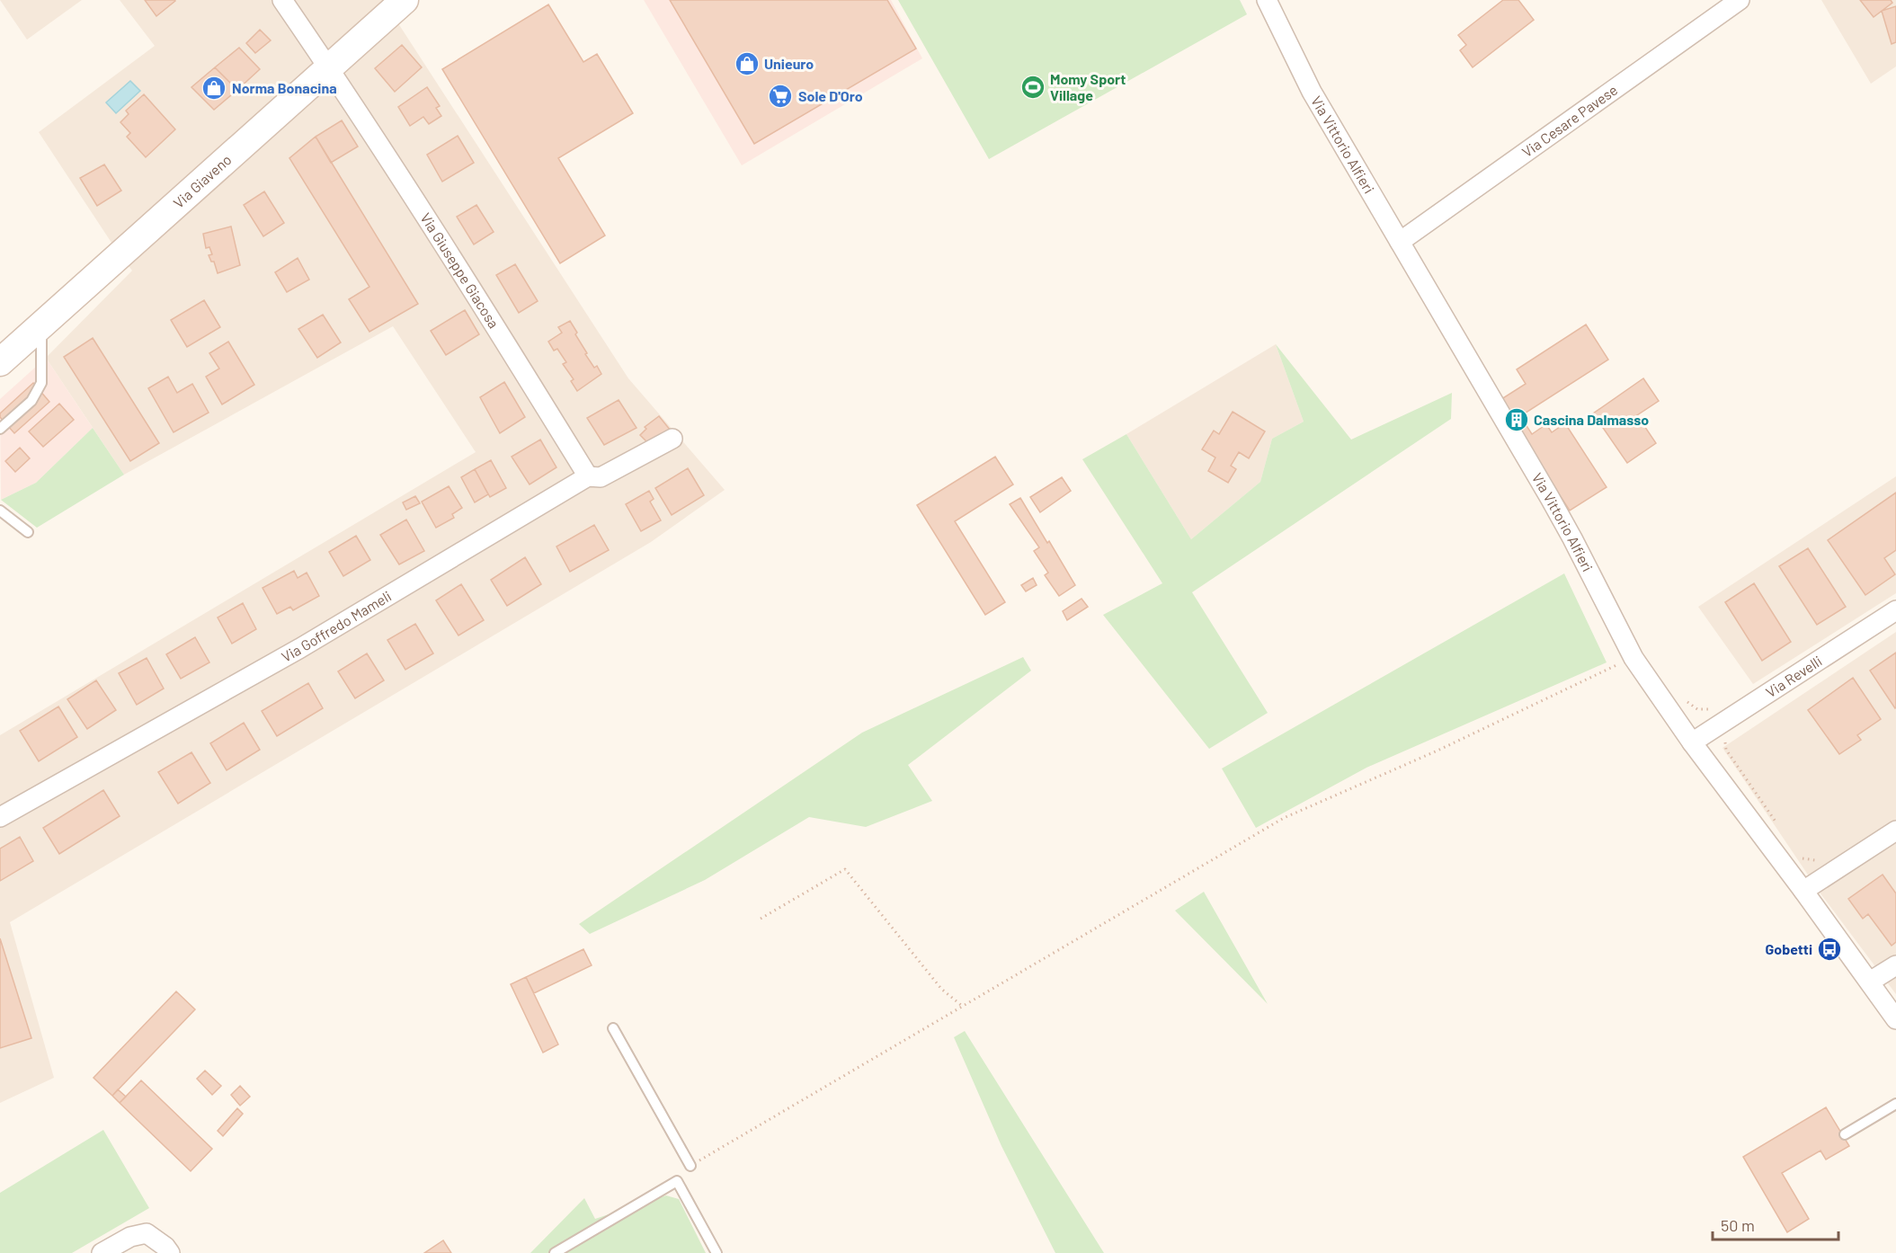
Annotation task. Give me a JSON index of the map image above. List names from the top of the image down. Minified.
{"streets":{"main road":["Via Giaveno"],"street":["Via Cesare Pavese","Via Vittorio Alfieri","Via Giuseppe Giacosa","Via Goffredo Mameli","Via Revelli"]},"crossings":[["Via Cesare Pavese","Via Vittorio Alfieri"],["Via Vittorio Alfieri","Via Revelli"],["Via Giaveno","Via Giuseppe Giacosa"],["Via Giuseppe Giacosa","Via Goffredo Mameli"]],"places":{"shop":["Unieuro","Norma Bonacina"],"sports":["Momy Sport Village"],"supermarket":["Sole D'Oro"],"building":["Cascina Dalmasso"],"bus stop":["Gobetti"]},"scale_bar":"50 m"}
